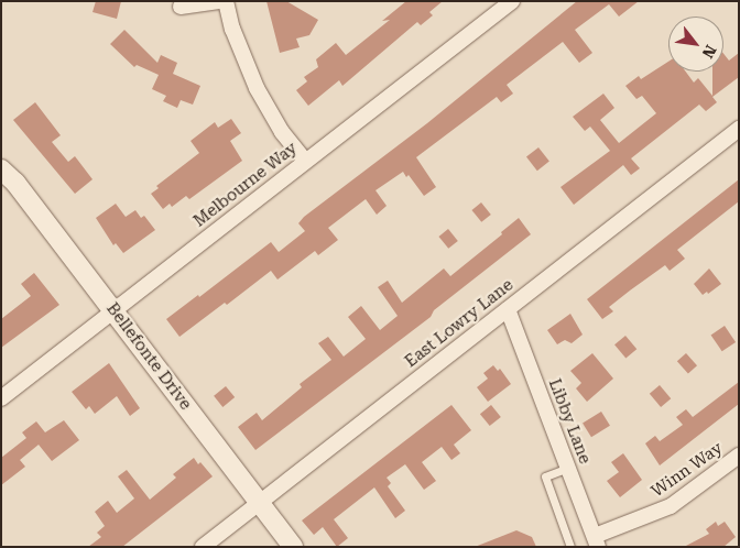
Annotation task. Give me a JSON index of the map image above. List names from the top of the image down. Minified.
{"streets":{"street":["Melbourne Way","East Lowry Lane","Bellefonte Drive","Libby Lane","Winn Way"]},"crossings":[["Melbourne Way","Bellefonte Drive"],["East Lowry Lane","Bellefonte Drive"],["East Lowry Lane","Libby Lane"],["Libby Lane","Winn Way"]],"north":"bottom right"}
